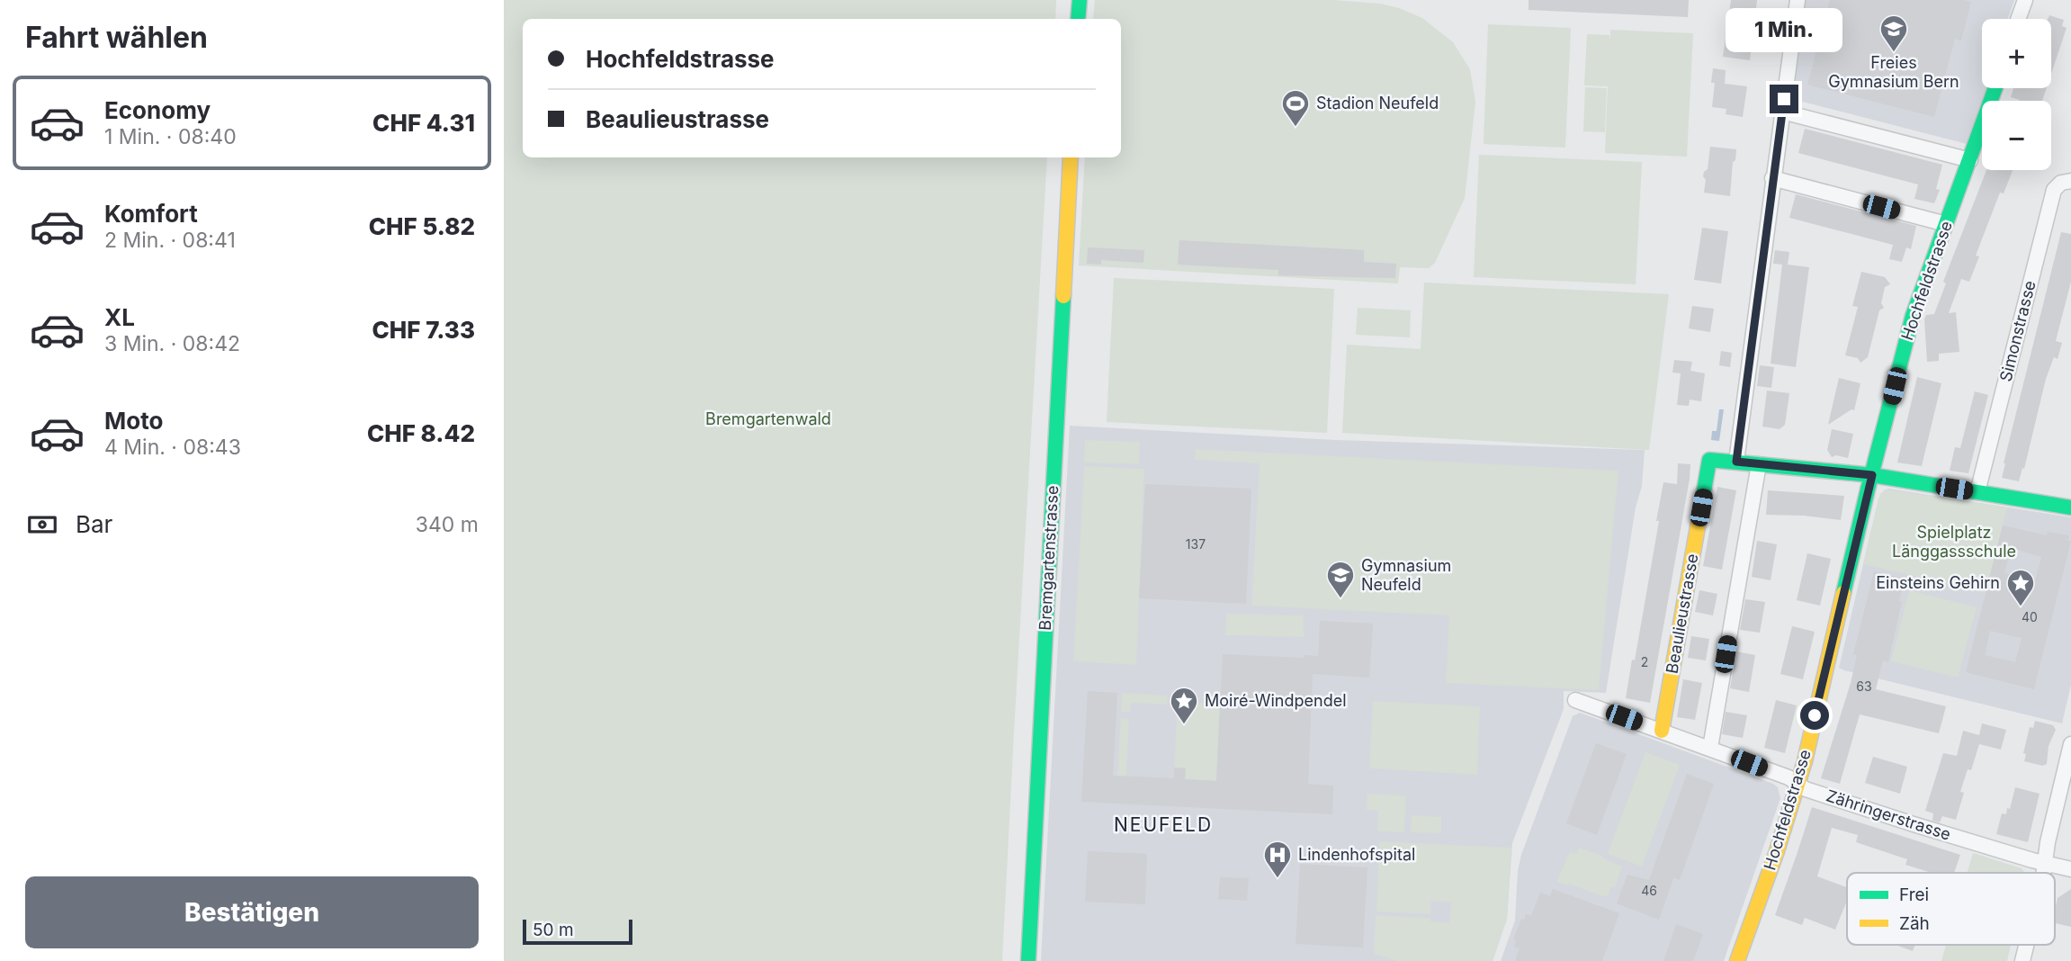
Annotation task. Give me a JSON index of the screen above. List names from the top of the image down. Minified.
{"streets":{"street":["Hochfeldstrasse","Simonstrasse","Bremgartenstrasse","Beaulieustrasse","Zähringerstrasse"]},"crossings":[["Hochfeldstrasse","Zähringerstrasse"],["Beaulieustrasse","Zähringerstrasse"]],"districts":["NEUFELD"],"parks":["Bremgartenwald","Spielplatz Länggassschule"],"places":{"school or university":["Freies Gymnasium Bern","Gymnasium Neufeld"],"sports":["Stadion Neufeld"],"place":["Einsteins Gehirn","Moiré-Windpendel"],"hospital":["Lindenhofspital"]},"house_numbers":["137","40","2","63","46"],"legend":["Frei","Zäh"],"scale_bar":"50 m","page":{"heading":"Fahrt wählen","bubble":"1 Min.","map_buttons":["+","−"],"banner":["Hochfeldstrasse","Beaulieustrasse"],"list":[{"name":"Economy","note":"1 Min. · 08:40","value":"CHF 4.31"},{"name":"Komfort","note":"2 Min. · 08:41","value":"CHF 5.82"},{"name":"XL","note":"3 Min. · 08:42","value":"CHF 7.33"},{"name":"Moto","note":"4 Min. · 08:43","value":"CHF 8.42"}],"pay":["Bar","340 m"],"buttons":"Bestätigen","scale":"50 m"}}
